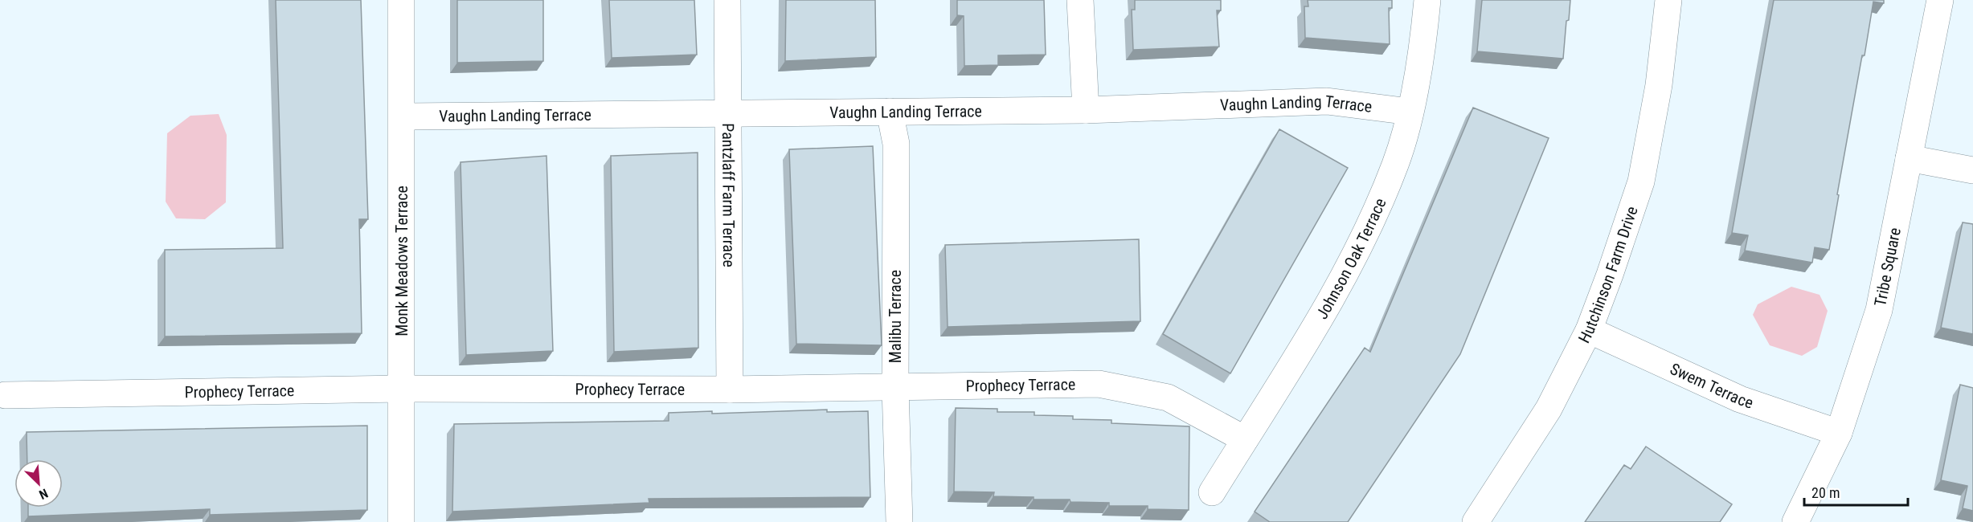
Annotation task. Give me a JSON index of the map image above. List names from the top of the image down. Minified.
{"streets":{"street":["Vaughn Landing Terrace","Pantzlaff Farm Terrace","Johnson Oak Terrace","Monk Meadows Terrace","Tribe Square","Hutchinson Farm Drive","Malibu Terrace","Swem Terrace","Prophecy Terrace"]},"crossings":[["Vaughn Landing Terrace","Pantzlaff Farm Terrace"],["Vaughn Landing Terrace","Johnson Oak Terrace"],["Vaughn Landing Terrace","Monk Meadows Terrace"],["Vaughn Landing Terrace","Malibu Terrace"],["Pantzlaff Farm Terrace","Prophecy Terrace"],["Johnson Oak Terrace","Prophecy Terrace"],["Monk Meadows Terrace","Prophecy Terrace"],["Tribe Square","Swem Terrace"],["Hutchinson Farm Drive","Swem Terrace"],["Malibu Terrace","Prophecy Terrace"]],"scale_bar":"20 m","north":"bottom right"}
